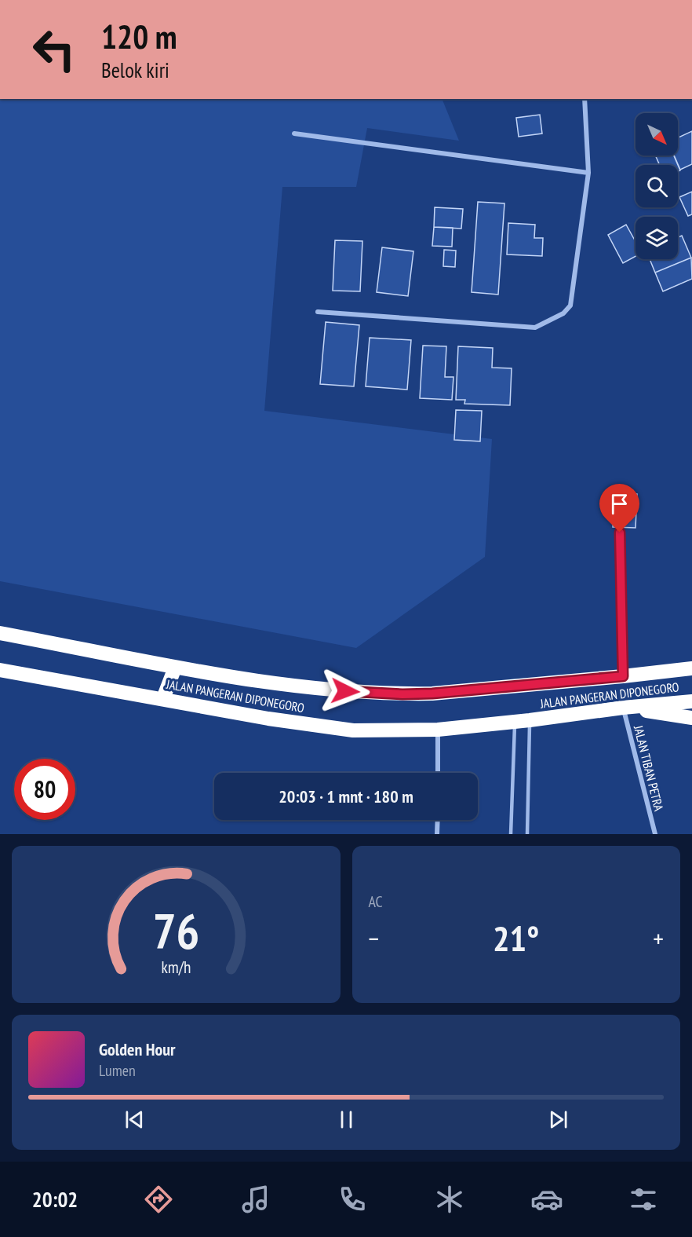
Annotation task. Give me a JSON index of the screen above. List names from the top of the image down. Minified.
{"streets":{"highway":["JALAN PANGERAN DIPONEGORO"],"street":["JALAN TIBAN PETRA"]},"crossings":[["JALAN PANGERAN DIPONEGORO","JALAN TIBAN PETRA"]],"north":"bottom right","page":{"turn":["120 m","Belok kiri"],"limit":"80","trip":"20:03 · 1 mnt · 180 m","tile":"AC","heat":["−","21°","+"],"song":["Golden Hour","Lumen"],"tabs":"20:02","gauge":["76","km/h"]}}
